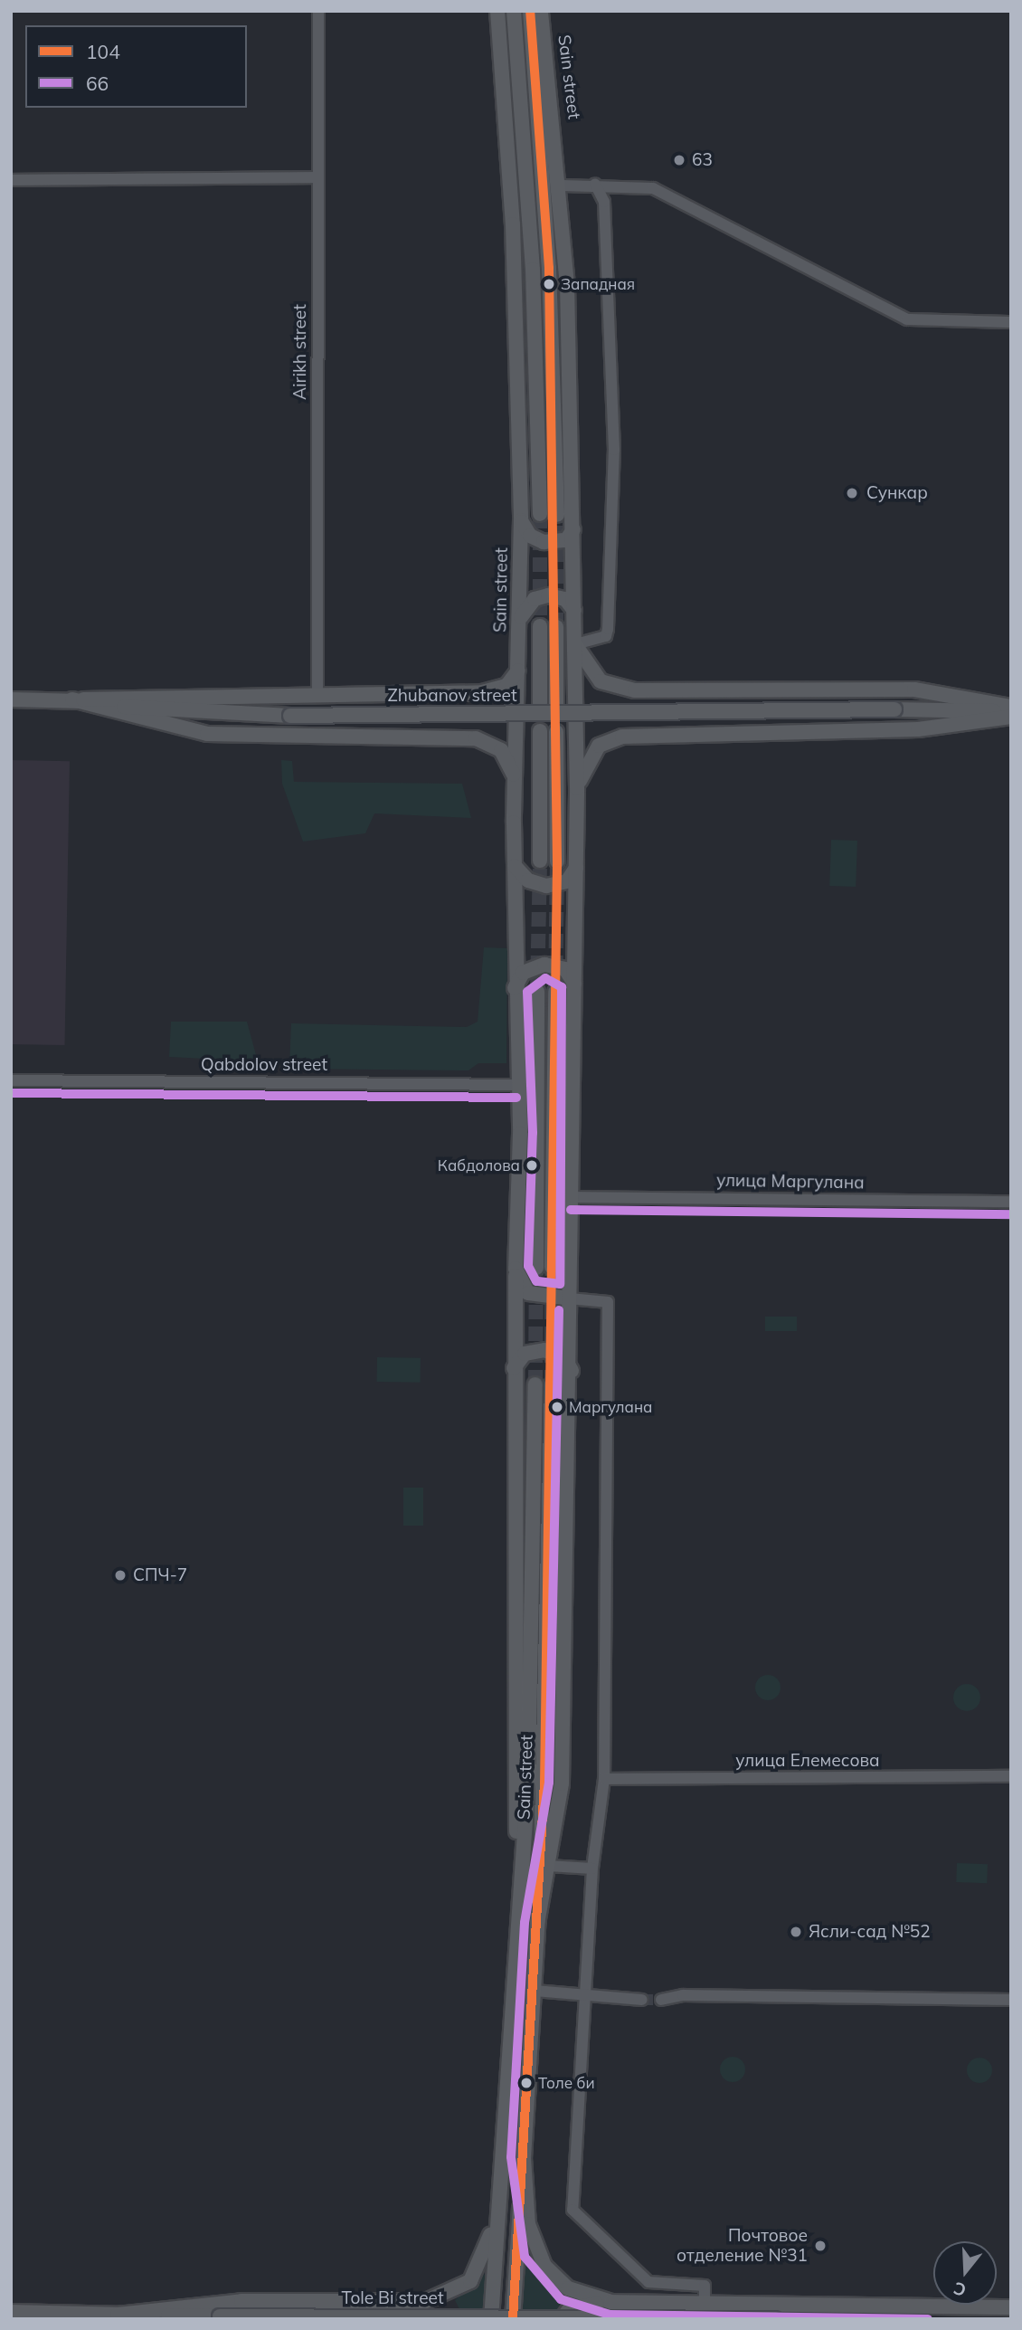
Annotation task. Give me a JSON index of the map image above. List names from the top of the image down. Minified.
{"streets":{"main road":["Sain street","Zhubanov street","Tole Bi street"],"street":["Airikh street","Qabdolov street","улица Маргулана","улица Елемесова"]},"crossings":[["Sain street","Qabdolov street"],["Sain street","улица Маргулана"]],"places":["63","Западная","Сункар","Кабдолова","Маргулана","СПЧ-7","Ясли-сад №52","Толе би","Почтовое отделение №31"],"lines":["transit line 104","transit line 66"],"legend":["104","66"],"north":"bottom"}
